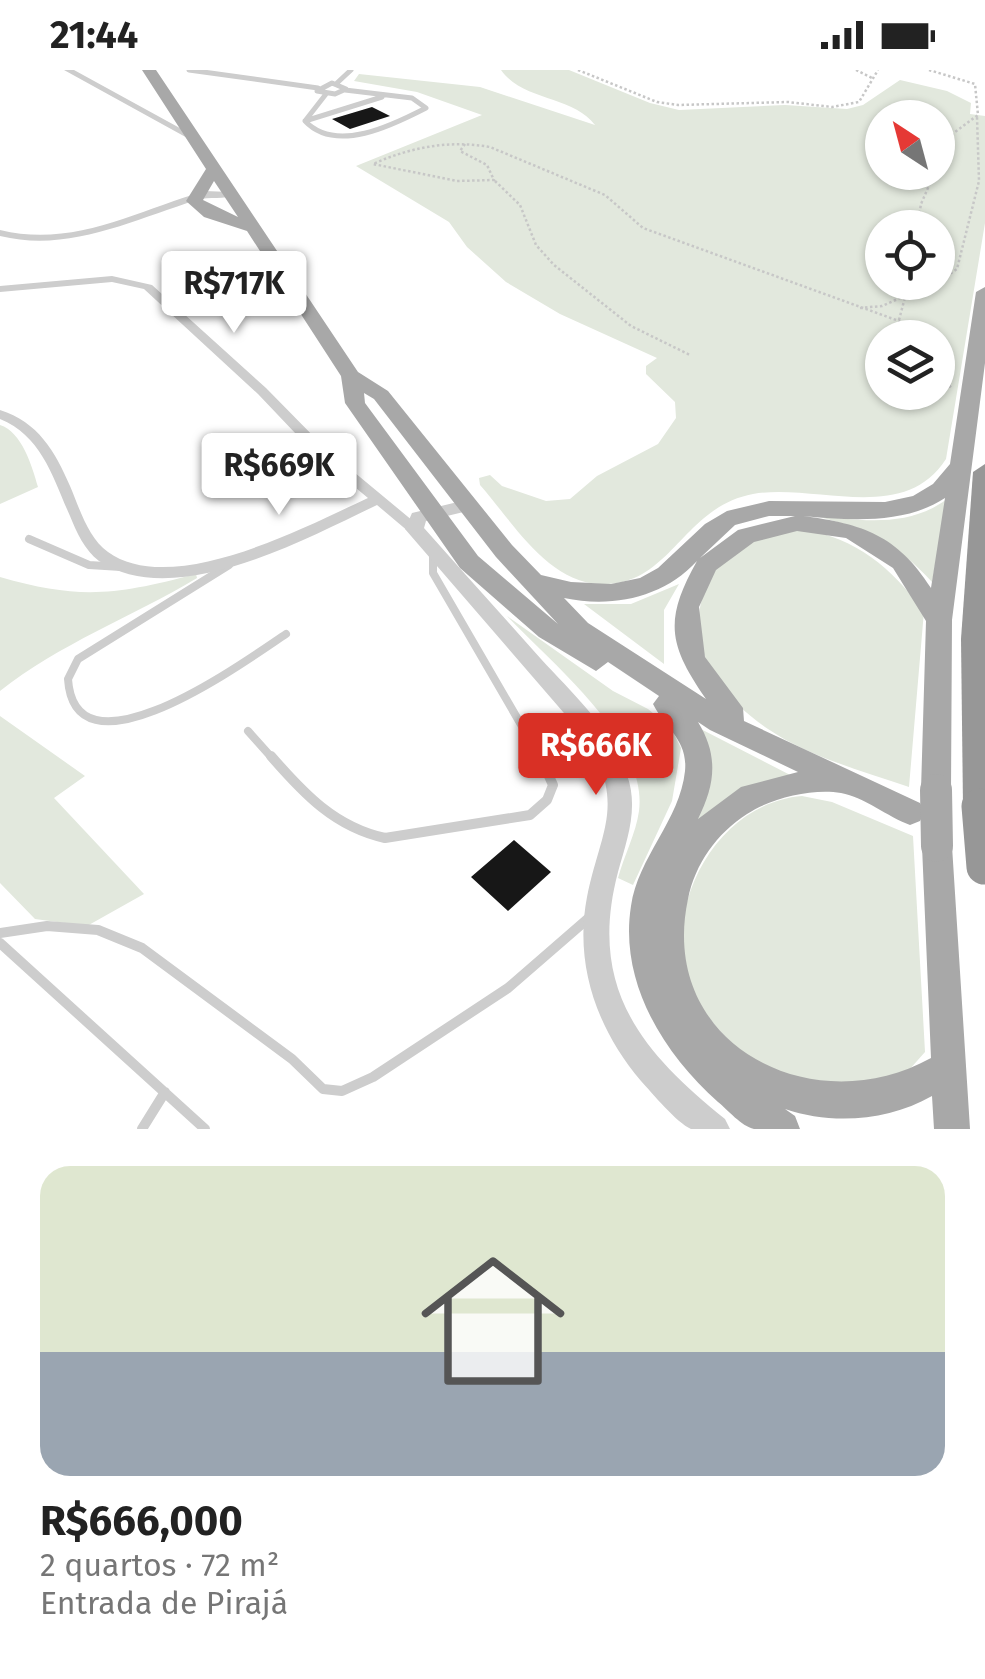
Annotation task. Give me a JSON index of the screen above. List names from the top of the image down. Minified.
{"north":"top left","page":{"status":"21:44","price":["R$717K","R$669K","R$666K"],"list":[{"name":"R$666,000","note":"2 quartos · 72 m² · Entrada de Pirajá"}]}}
